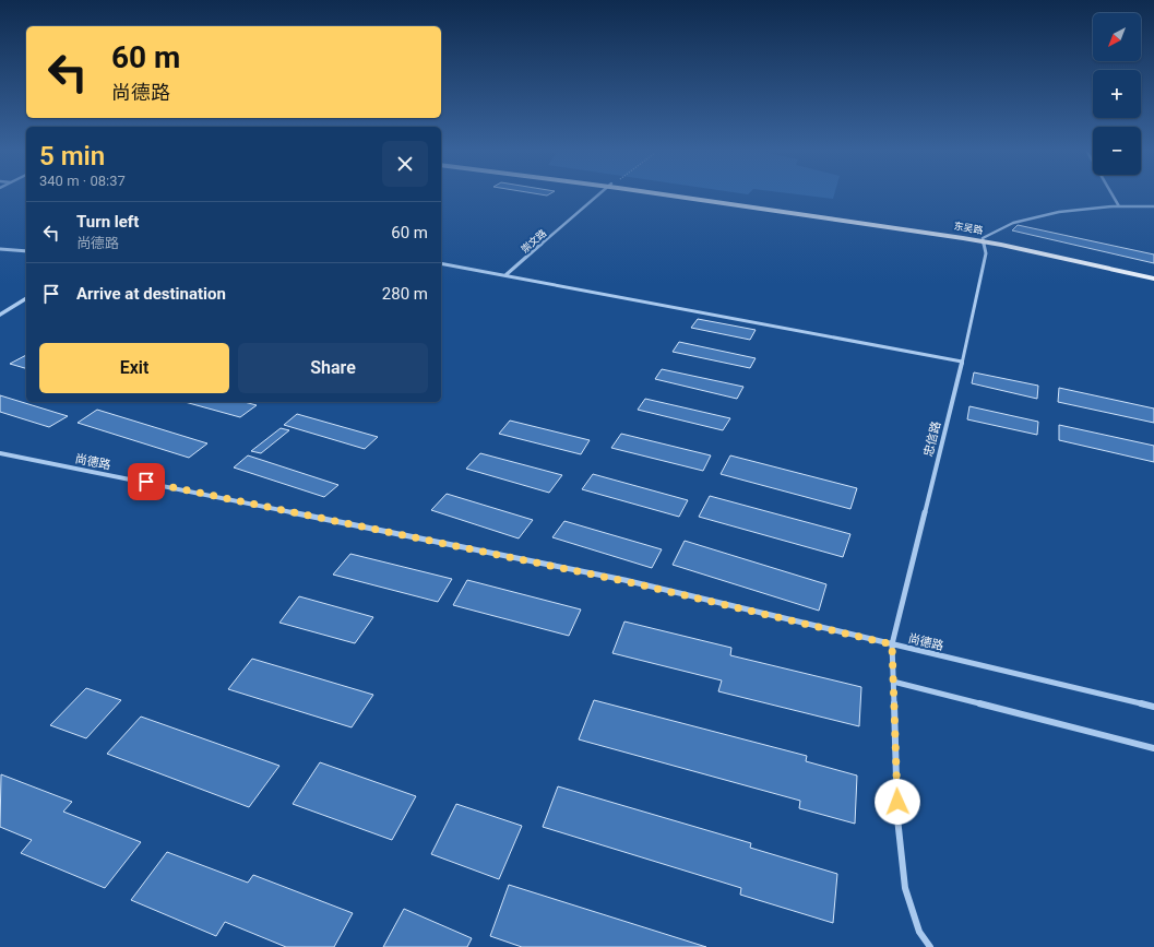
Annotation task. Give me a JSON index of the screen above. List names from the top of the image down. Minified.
{"streets":{"main road":["东吴路"],"street":["崇文路","忠信路","尚德路"]},"crossings":[["东吴路","忠信路"],["忠信路","尚德路"]],"north":"bottom left","page":{"map_buttons":["+","−"],"turn":["60 m","尚德路"],"heading":["5 min","340 m · 08:37"],"list":[{"name":"Turn left","note":"尚德路","value":"60 m"},{"name":"Arrive at destination","value":"280 m"}],"buttons":["Exit","Share"]}}
